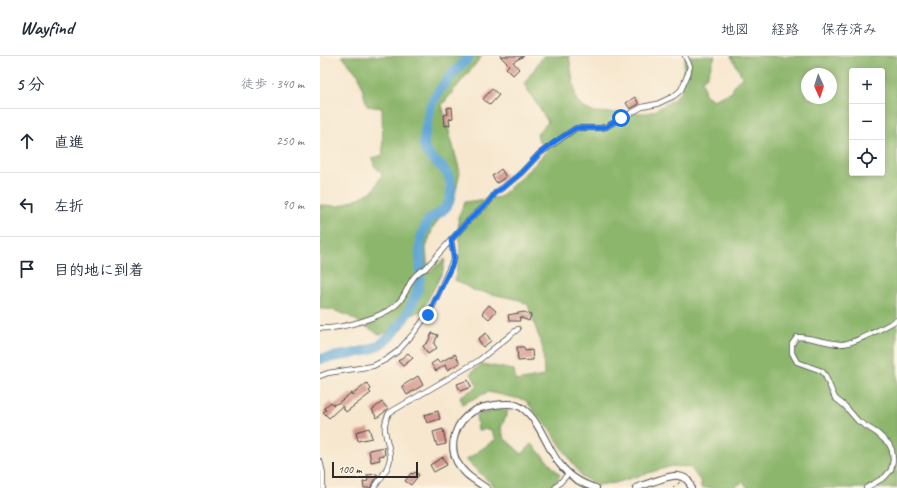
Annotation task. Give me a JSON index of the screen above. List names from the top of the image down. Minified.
{"scale_bar":"100 m","north":"bottom","page":{"header":"Wayfind","nav":["地図","経路","保存済み"],"heading":["5 分","徒歩 · 340 m"],"map_buttons":["+","−"],"list":[["直進","250 m"],["左折","90 m"],"目的地に到着"],"scale":"100 m"}}
